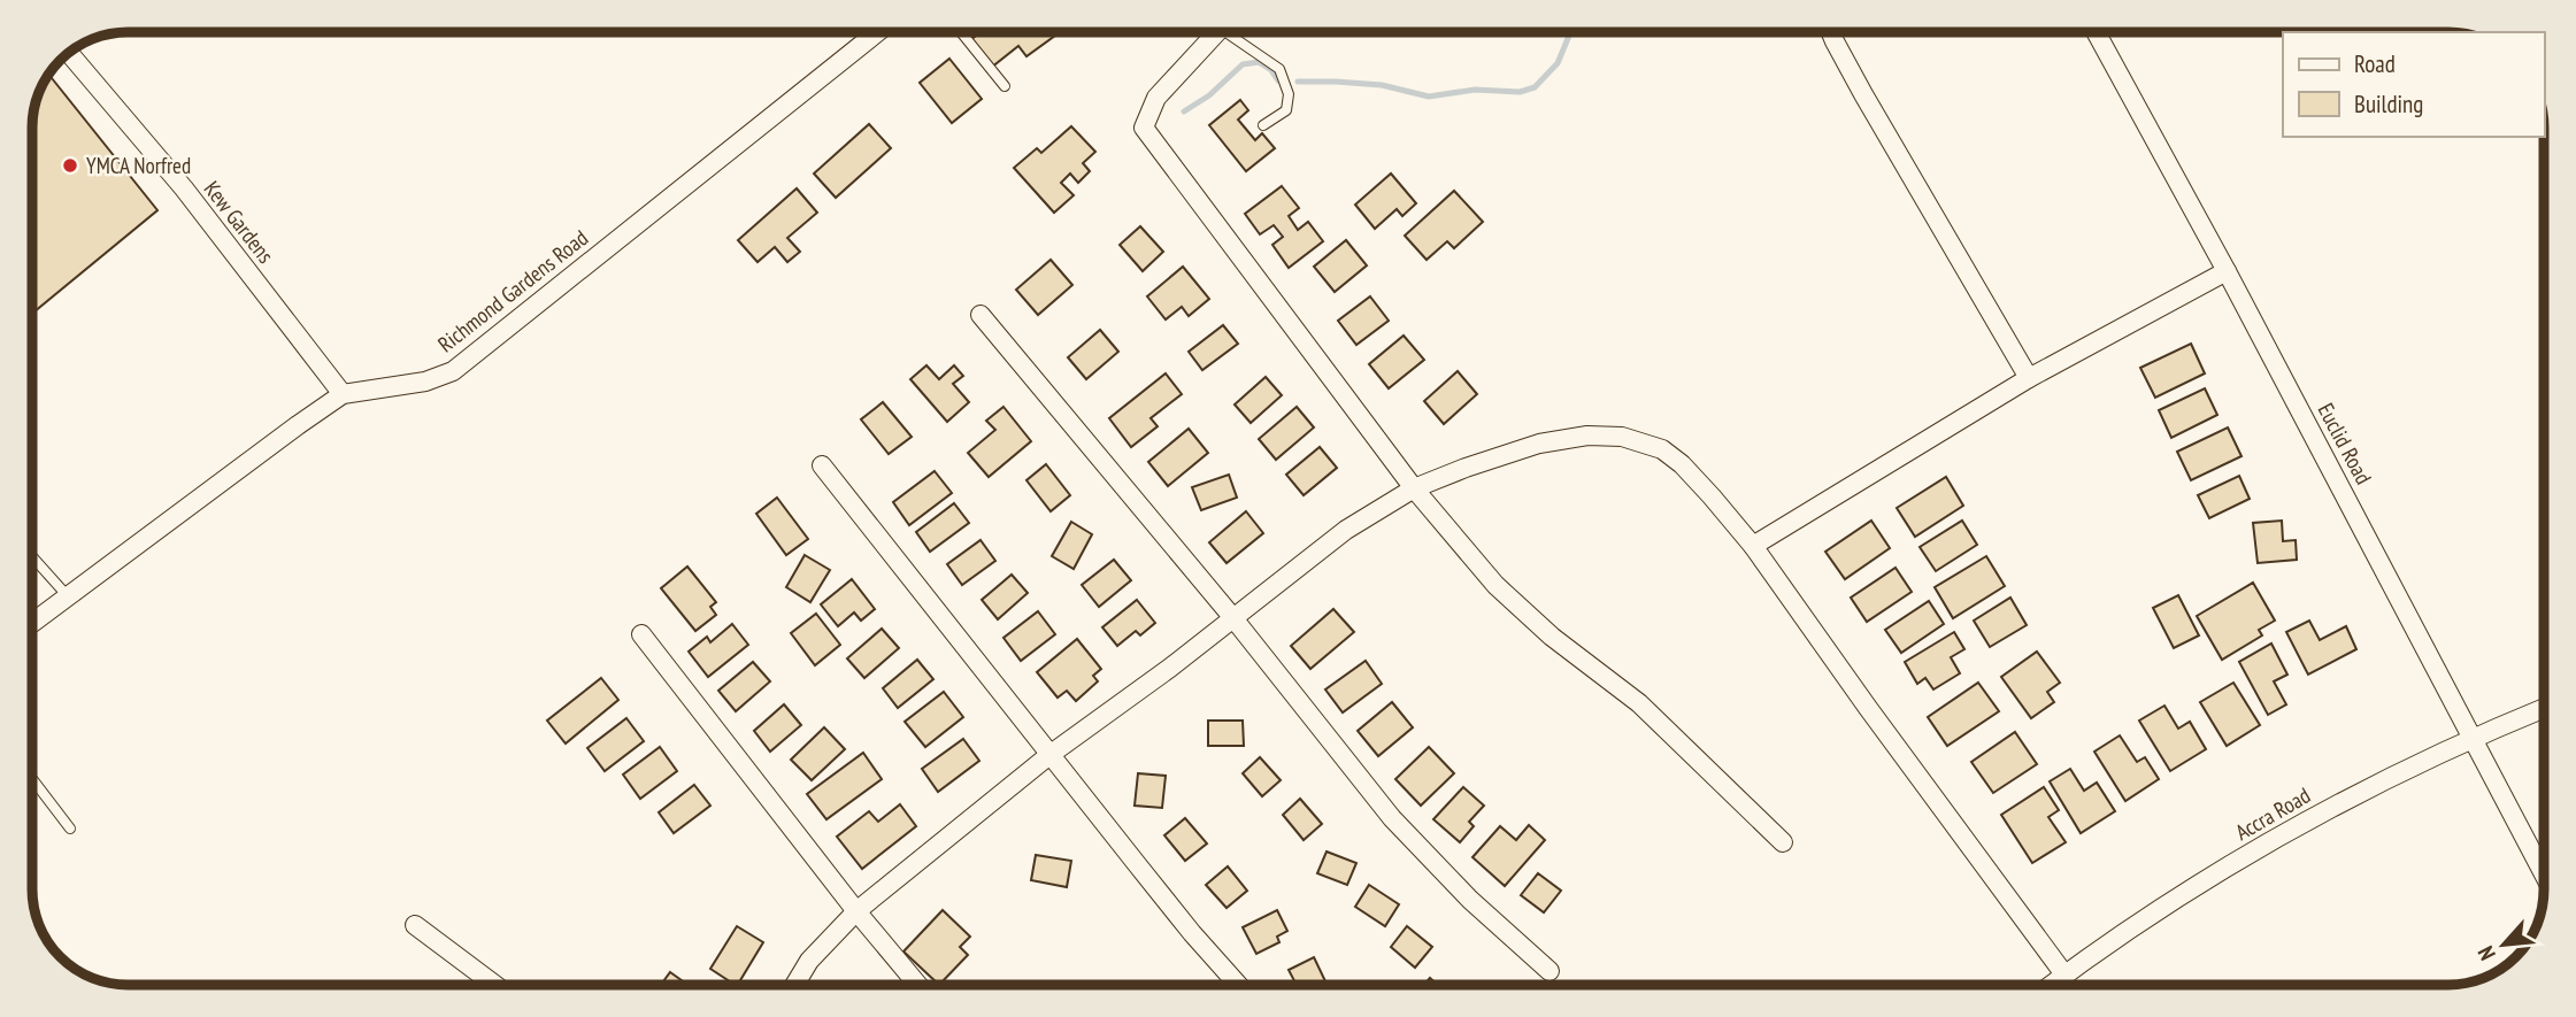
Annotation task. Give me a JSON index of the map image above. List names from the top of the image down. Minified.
{"streets":{"street":["Kew Gardens","Richmond Gardens Road","Euclid Road","Accra Road"]},"crossings":[["Kew Gardens","Richmond Gardens Road"],["Euclid Road","Accra Road"]],"places":["YMCA Norfred"],"legend":["Road","Building"],"north":"bottom left"}
